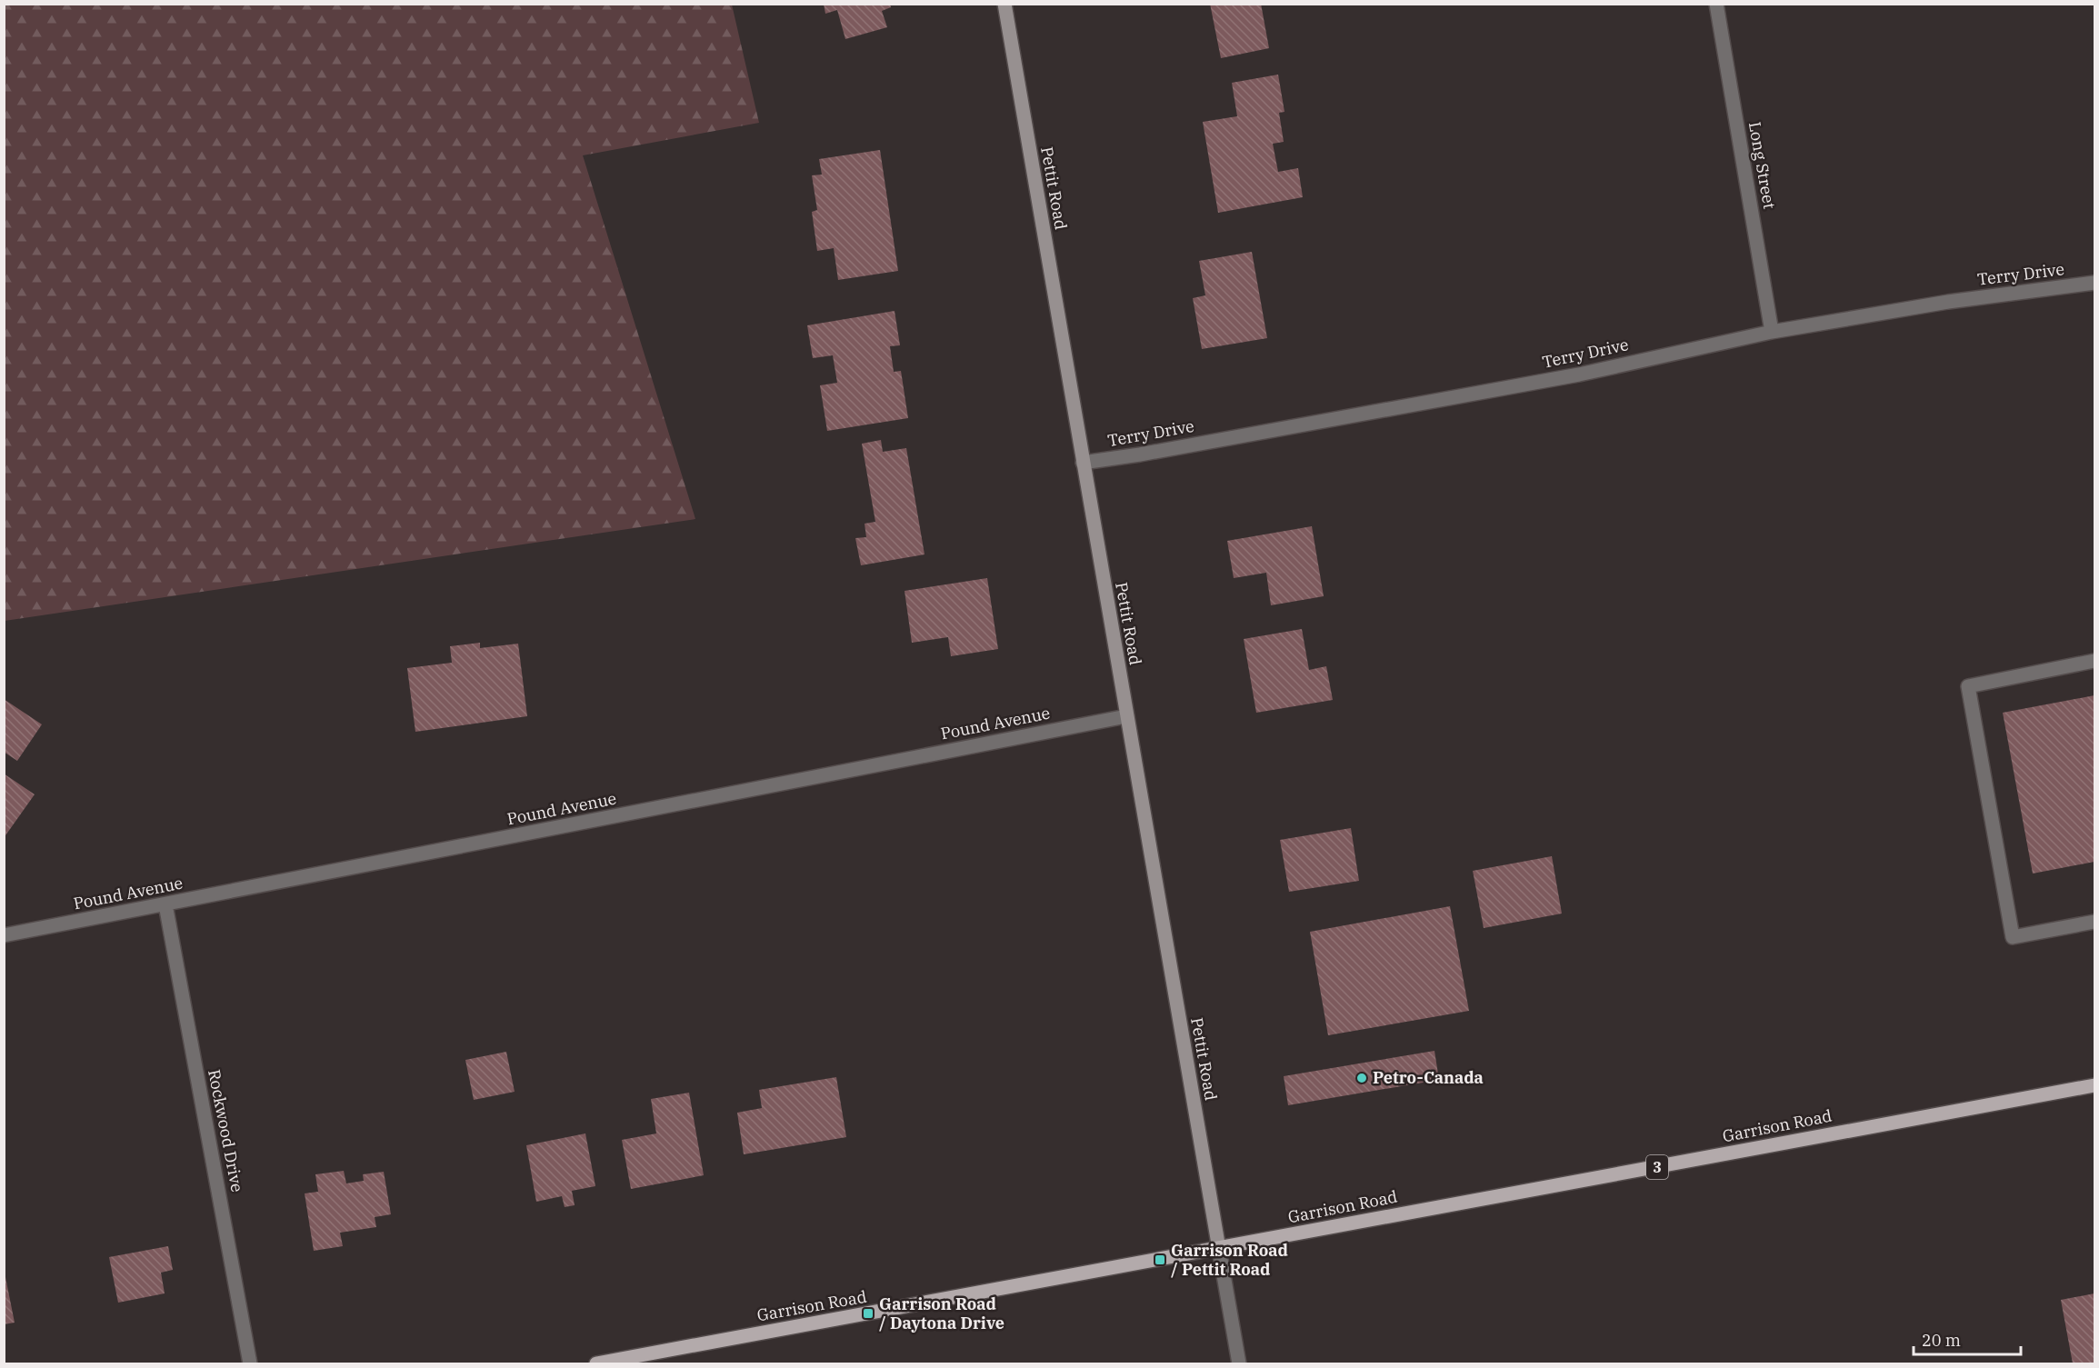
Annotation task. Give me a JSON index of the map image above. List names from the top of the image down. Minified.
{"streets":{"main road":["Garrison Road","3"],"street":["Long Street","Pettit Road","Terry Drive","Pound Avenue","Rockwood Drive"]},"crossings":[["Long Street","Terry Drive"],["Pettit Road","Terry Drive"],["Pettit Road","Pound Avenue"],["Pettit Road","Garrison Road"],["Pound Avenue","Rockwood Drive"]],"places":{"other":["Petro-Canada"],"transit":["Garrison Road / Pettit Road","Garrison Road / Daytona Drive"]},"scale_bar":"20 m"}
